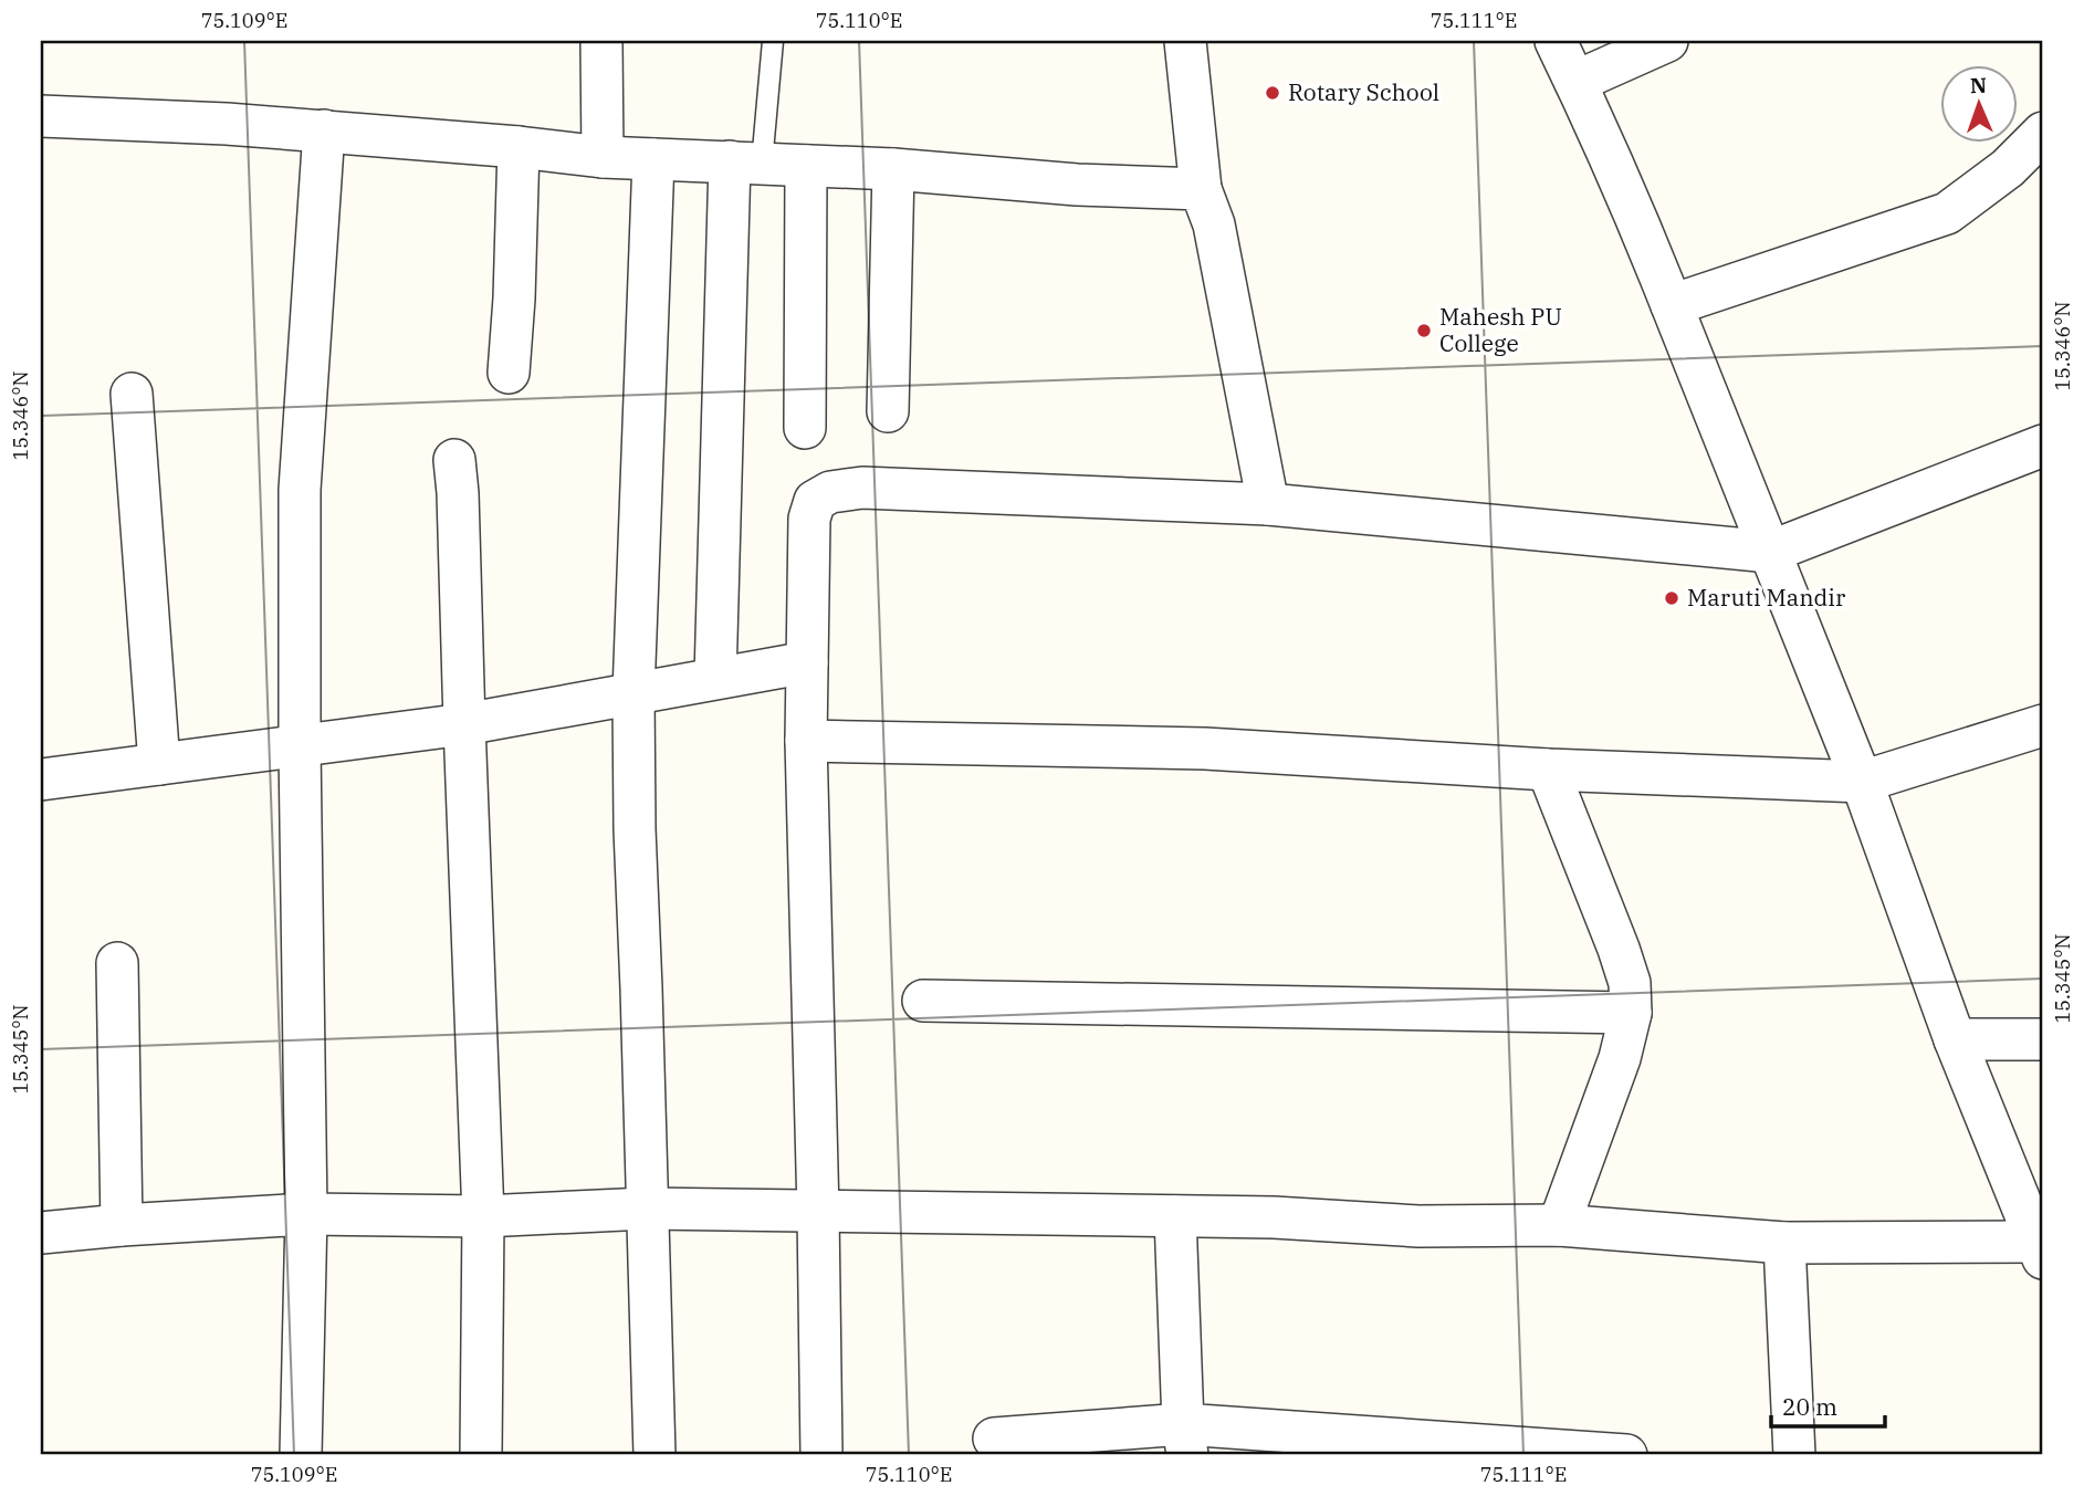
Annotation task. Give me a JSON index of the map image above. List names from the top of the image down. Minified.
{"places":["Rotary School","Mahesh PU College","Maruti Mandir"],"scale_bar":"20 m","north":"top","coordinates":["75.109°E","75.110°E","75.111°E","15.346°N","15.345°N"]}
